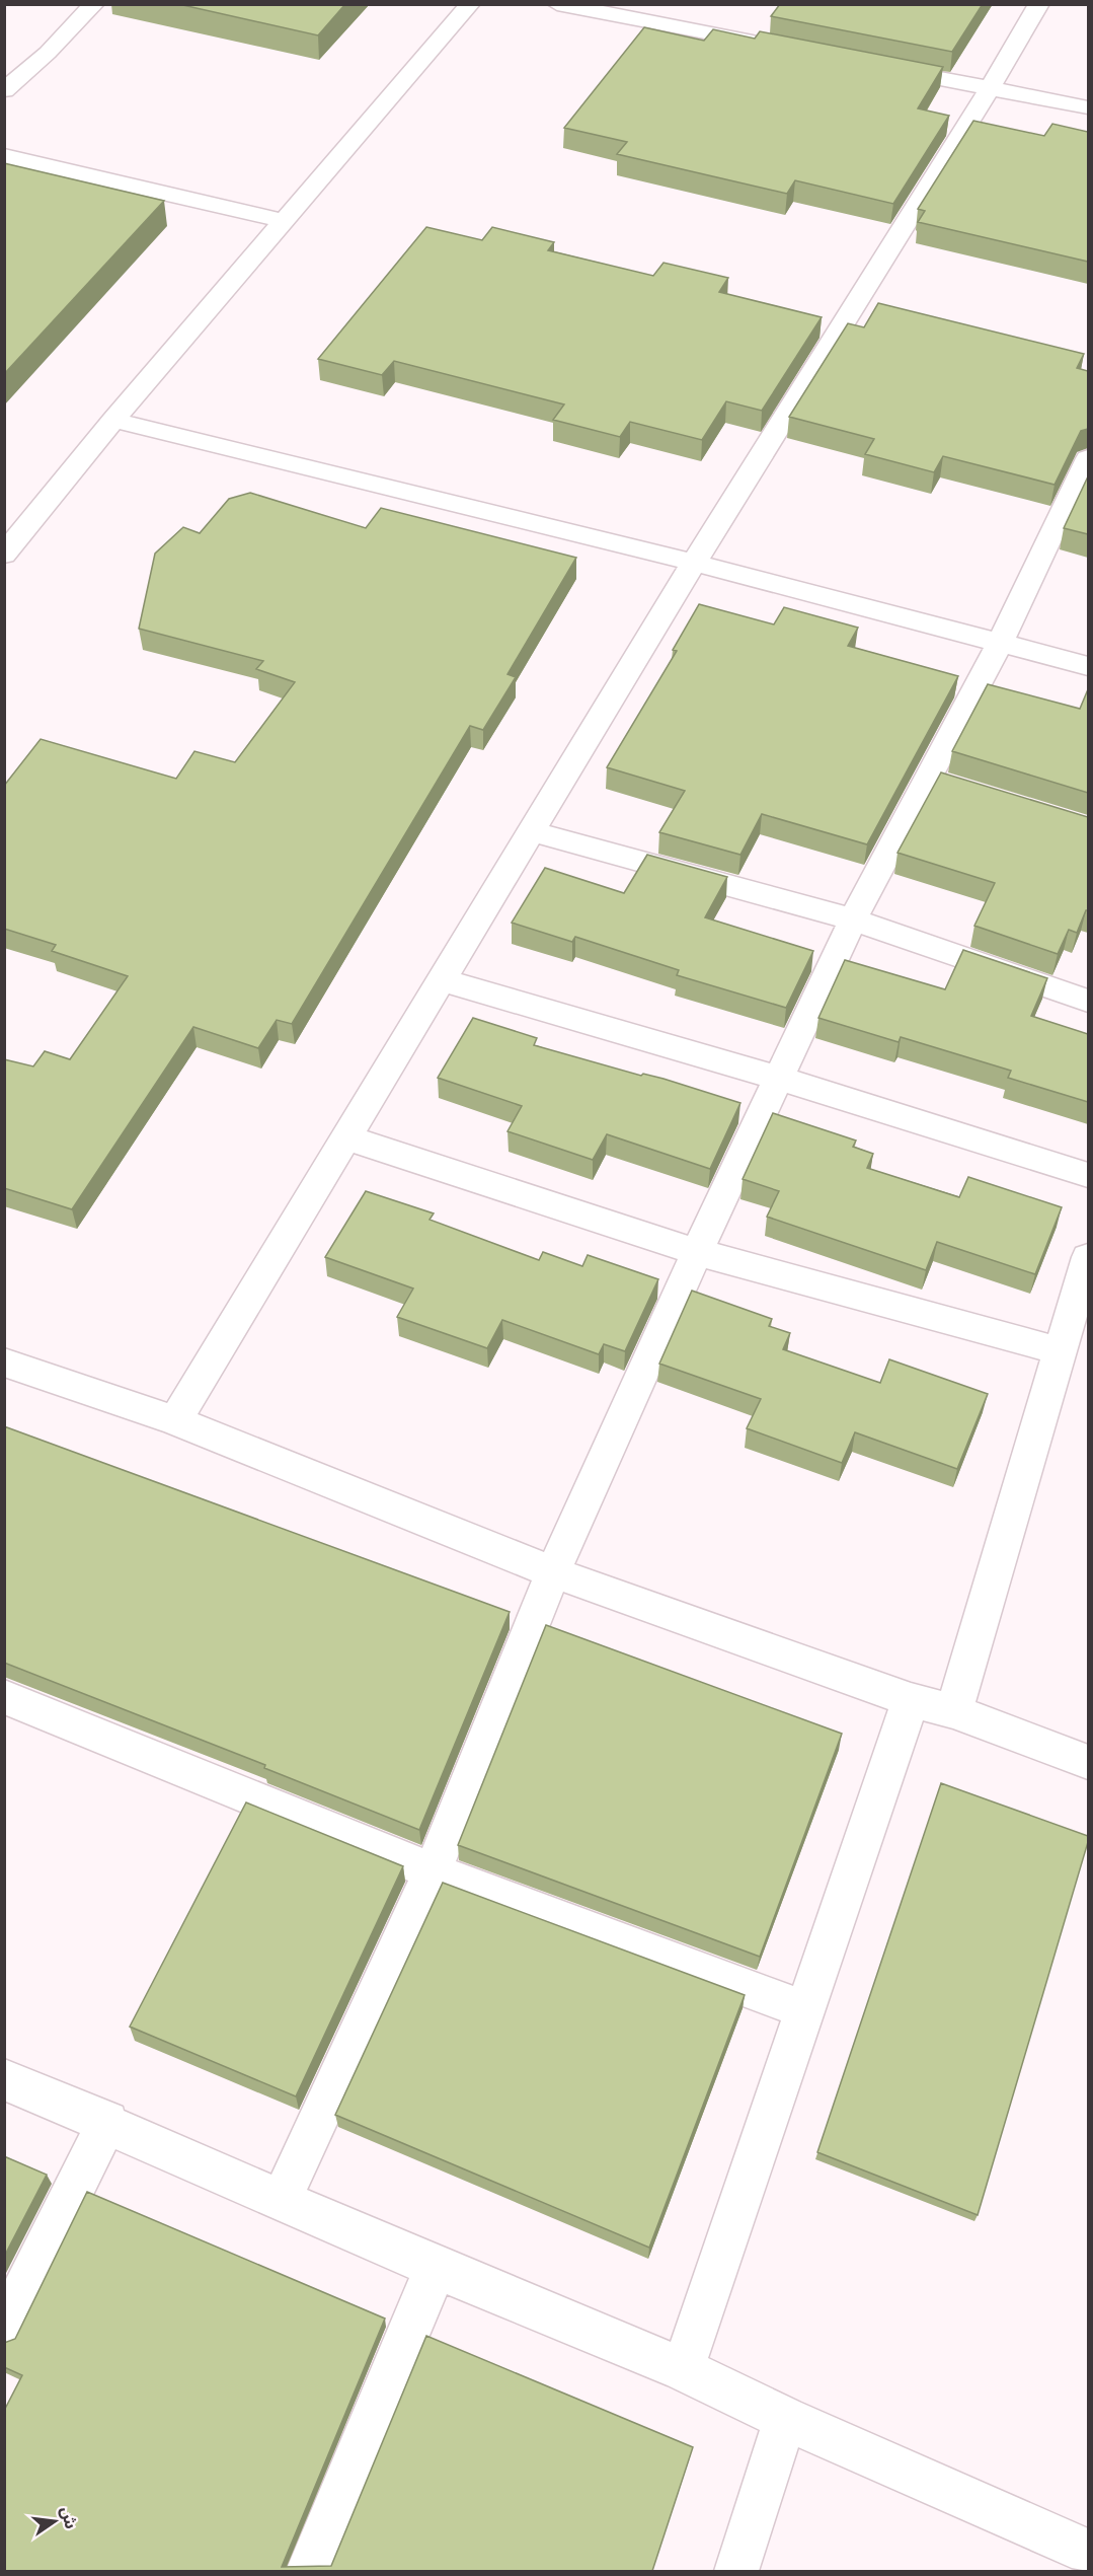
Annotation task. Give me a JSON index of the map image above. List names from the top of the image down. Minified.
{"north":"right"}
